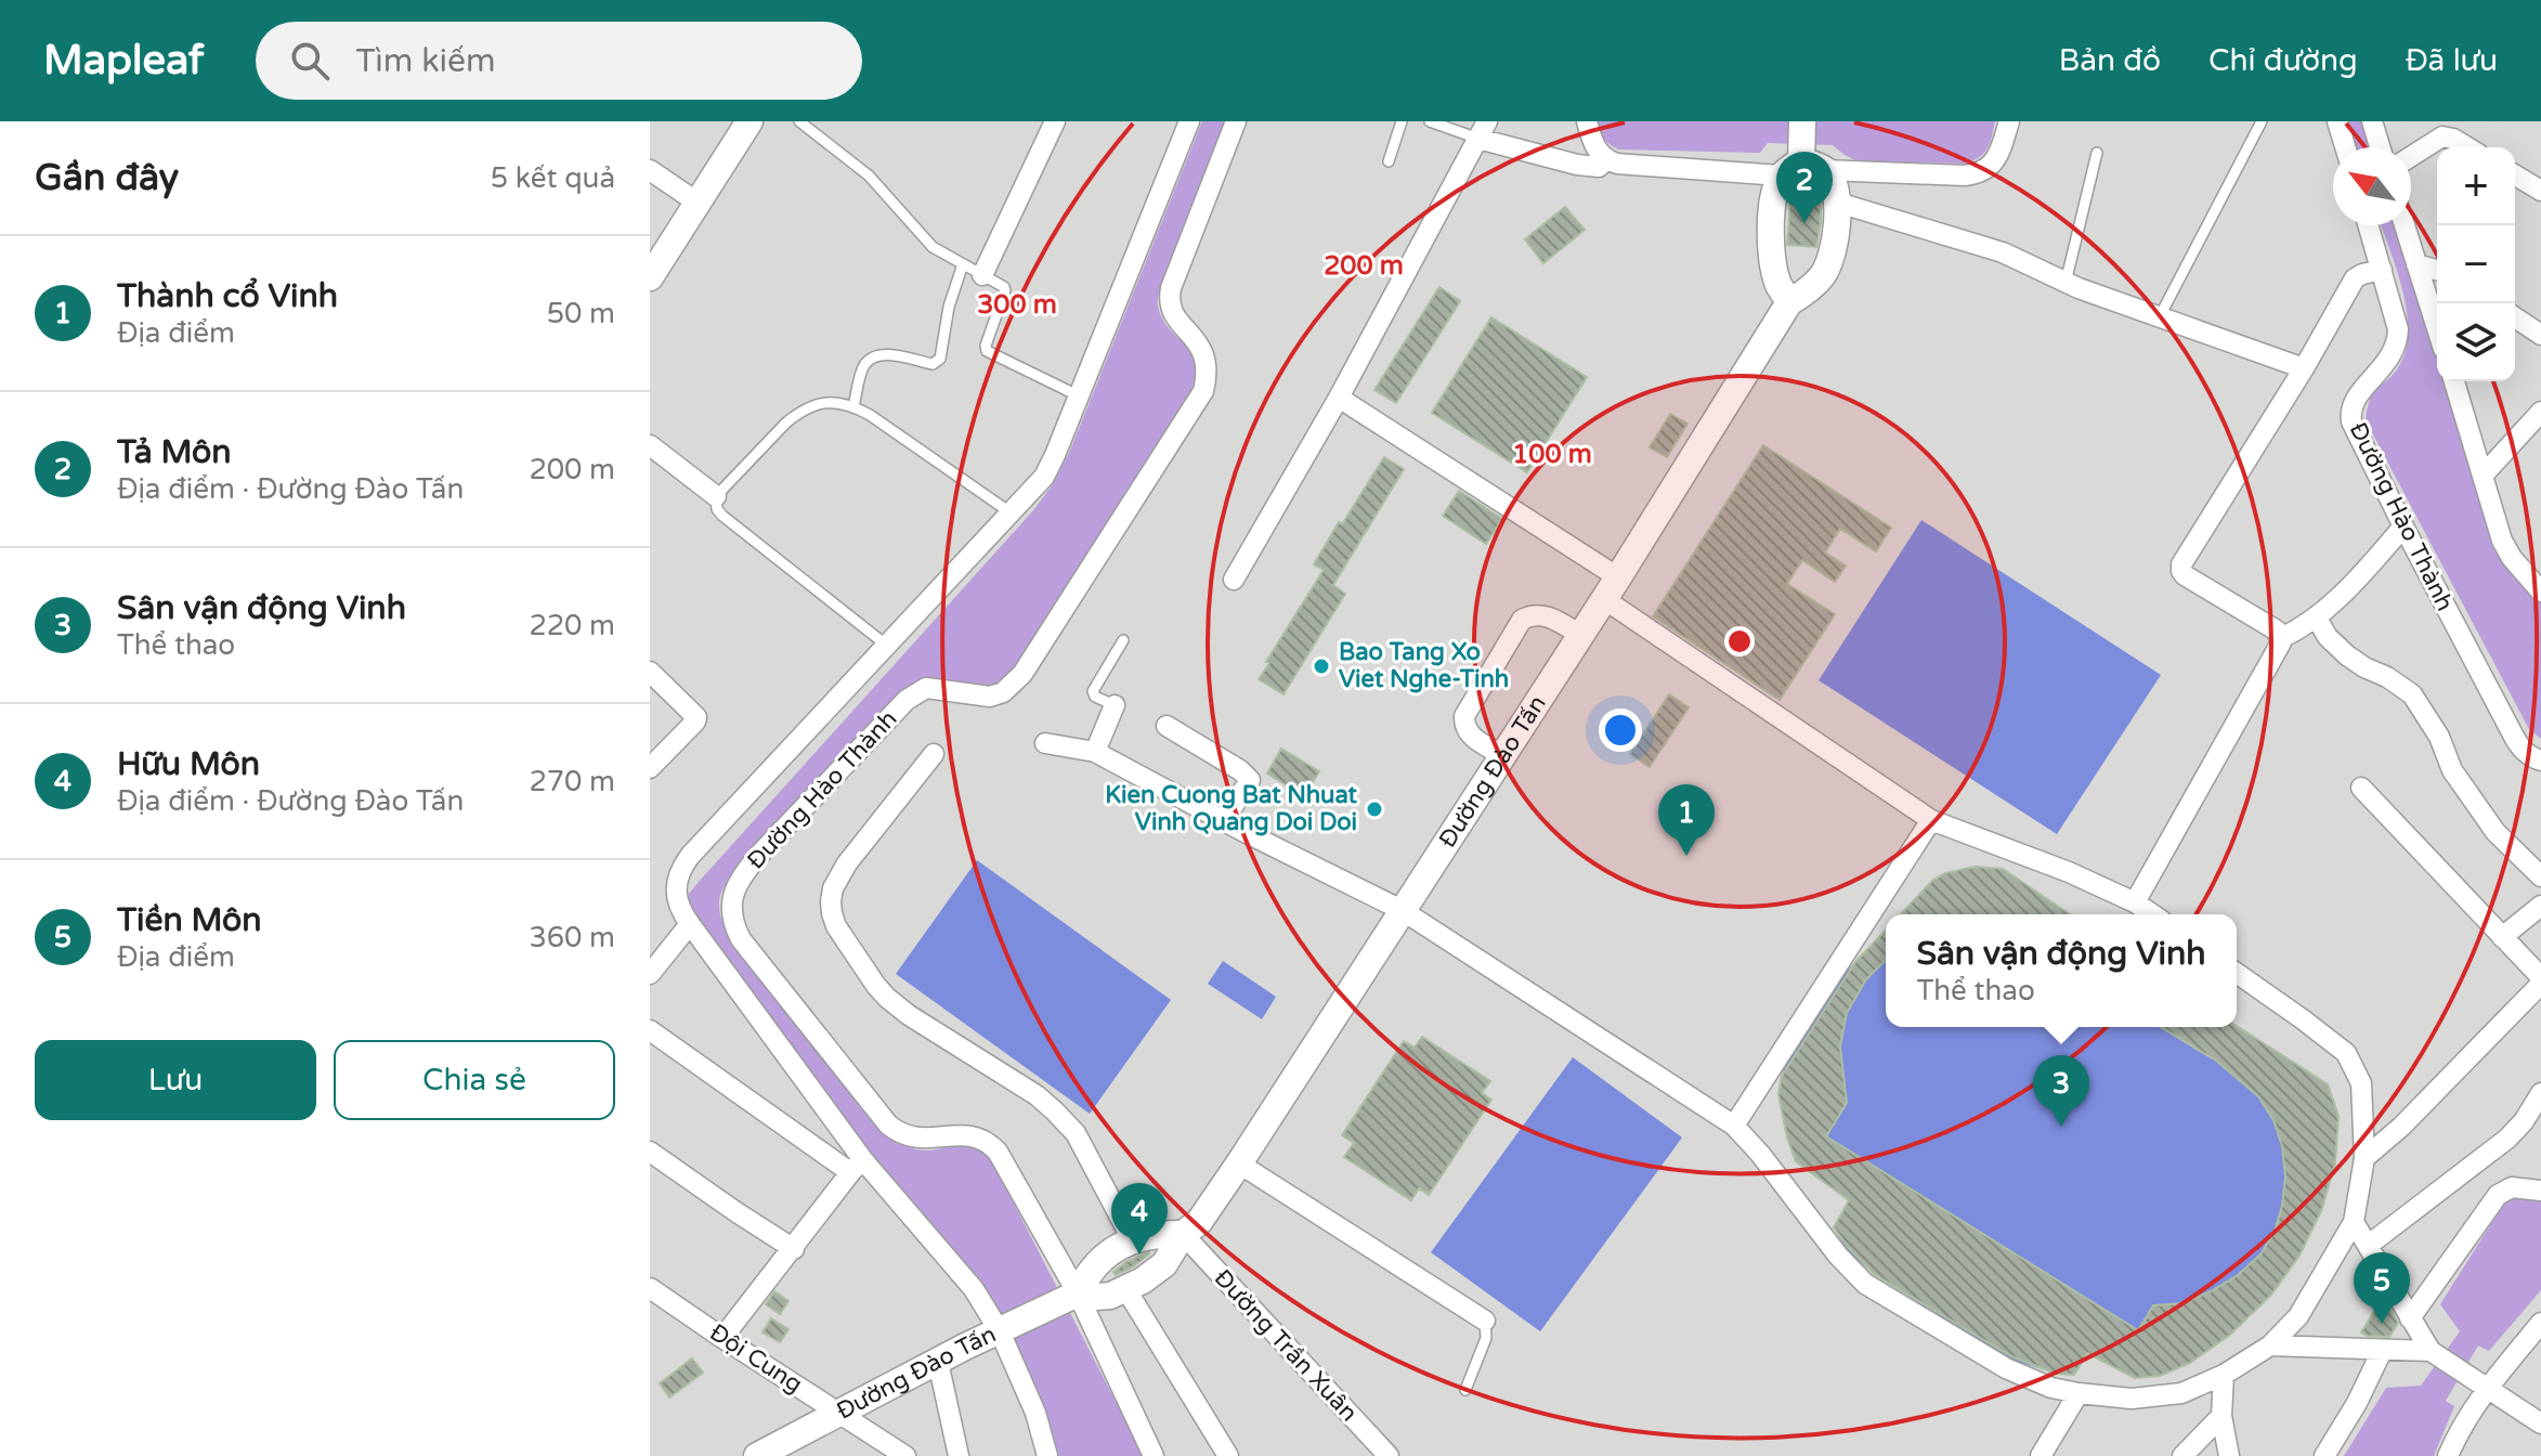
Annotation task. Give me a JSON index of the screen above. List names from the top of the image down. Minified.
{"streets":{"street":["Đường Hào Thành","Đường Đào Tấn","Đường Trần Xuân","Đội Cung"]},"crossings":[["Đường Hào Thành","Đường Đào Tấn"],["Đường Đào Tấn","Đường Trần Xuân"],["Đường Đào Tấn","Đội Cung"]],"places":["Bao Tang Xo Viet Nghe-Tinh","Kien Cuong Bat Nhuat Vinh Quang Doi Doi"],"north":"top left","page":{"header":"Mapleaf","search":"Tìm kiếm","nav":["Bản đồ","Chỉ đường","Đã lưu"],"heading":["Gần đây","5 kết quả"],"map_buttons":["+","−"],"pins":["2","1","3","4","5"],"list":[{"mark":"1","name":"Thành cổ Vinh","note":"Địa điểm","value":"50 m"},{"mark":"2","name":"Tả Môn","note":"Địa điểm · Đường Đào Tấn","value":"200 m"},{"mark":"3","name":"Sân vận động Vinh","note":"Thể thao","value":"220 m"},{"mark":"4","name":"Hữu Môn","note":"Địa điểm · Đường Đào Tấn","value":"270 m"},{"mark":"5","name":"Tiền Môn","note":"Địa điểm","value":"360 m"}],"popup":["Sân vận động Vinh","Thể thao"],"buttons":["Lưu","Chia sẻ"]},"rings":["200 m","300 m","100 m"]}
